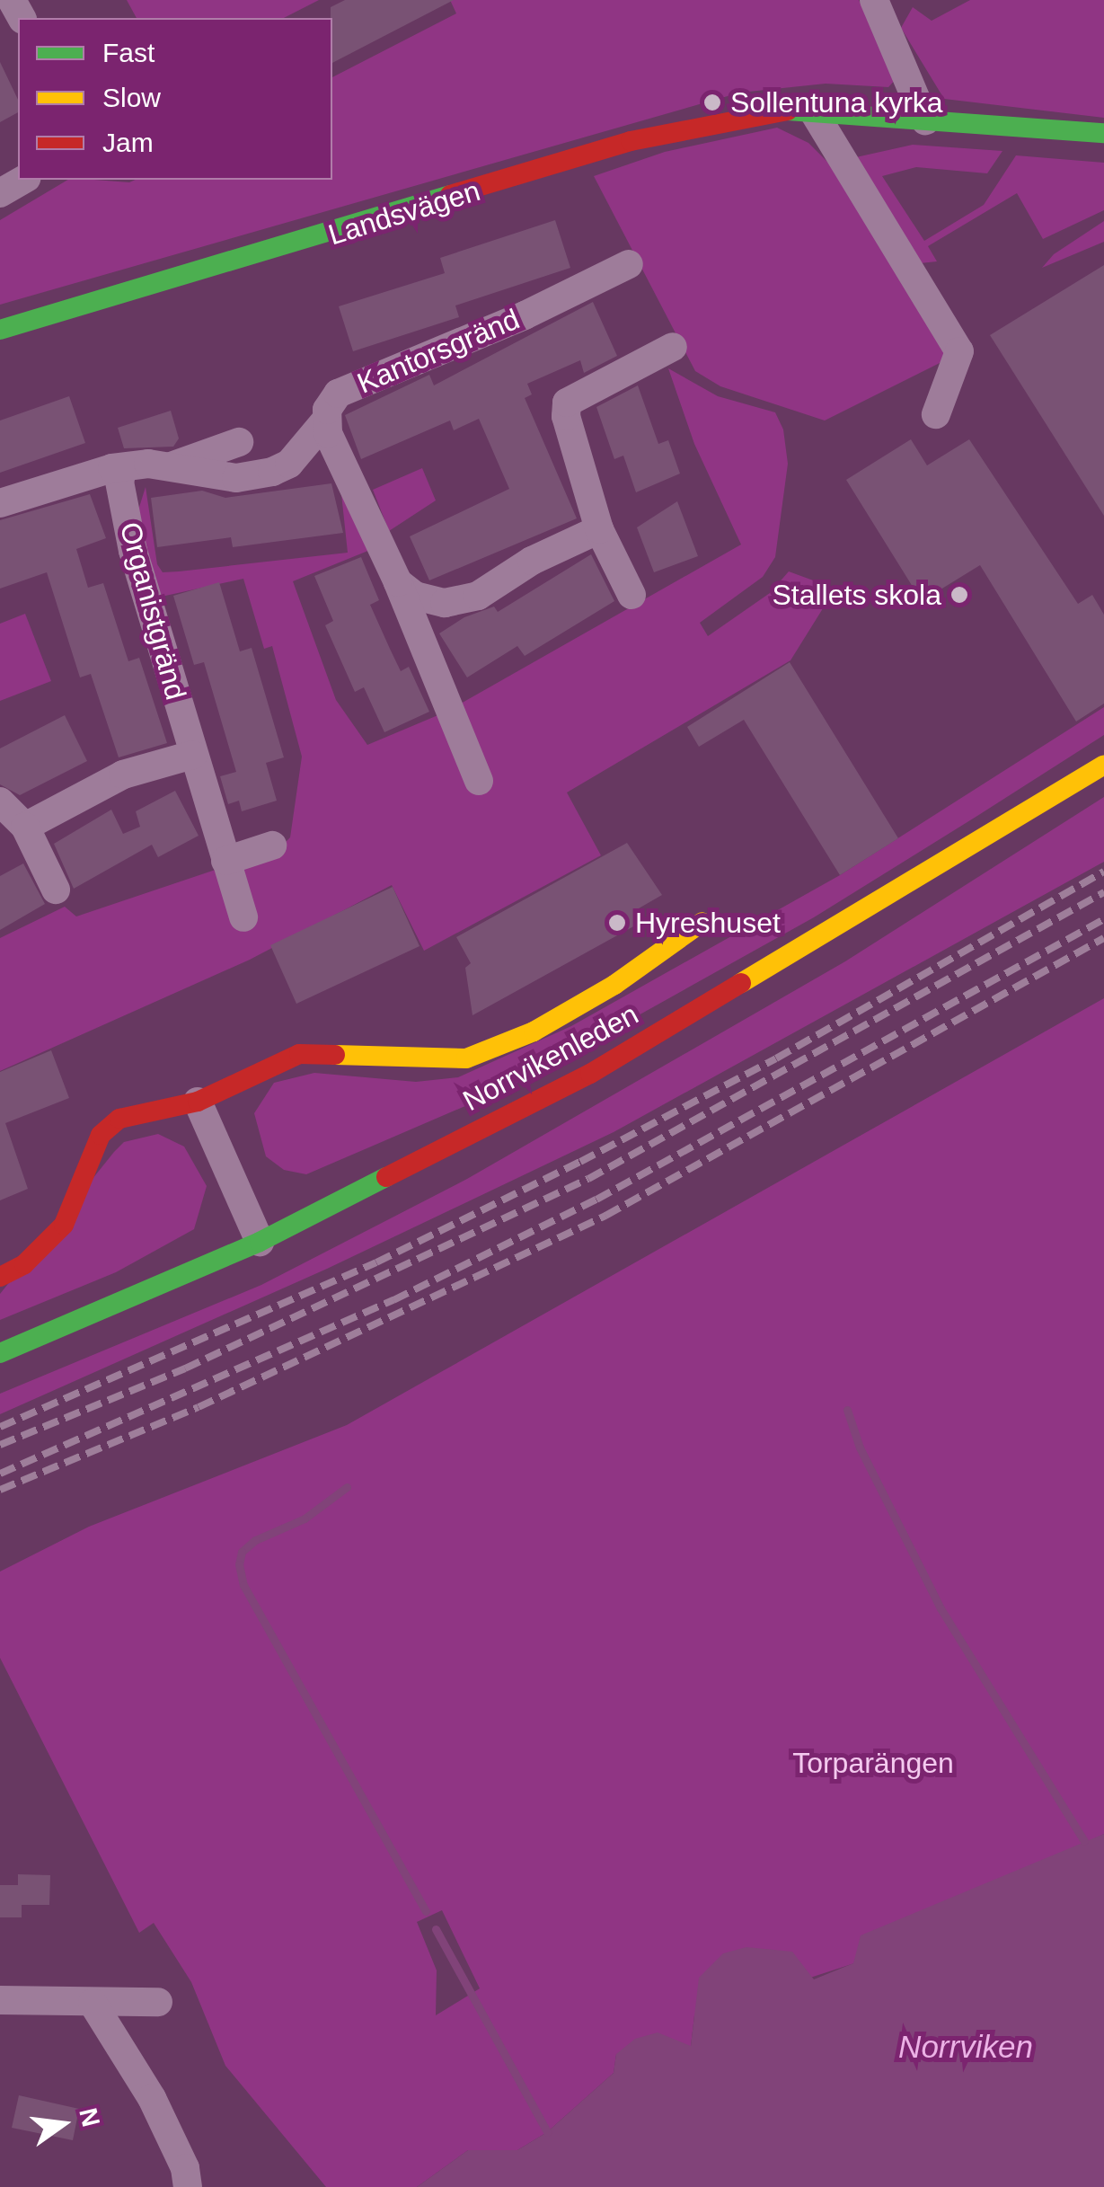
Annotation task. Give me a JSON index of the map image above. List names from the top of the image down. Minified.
{"streets":{"street":["Landsvägen","Kantorsgränd","Organistgränd","Norrvikenleden"]},"water":["Norrviken"],"parks":["Torparängen"],"places":["Sollentuna kyrka","Stallets skola","Hyreshuset"],"legend":["Fast","Slow","Jam"],"north":"right"}
